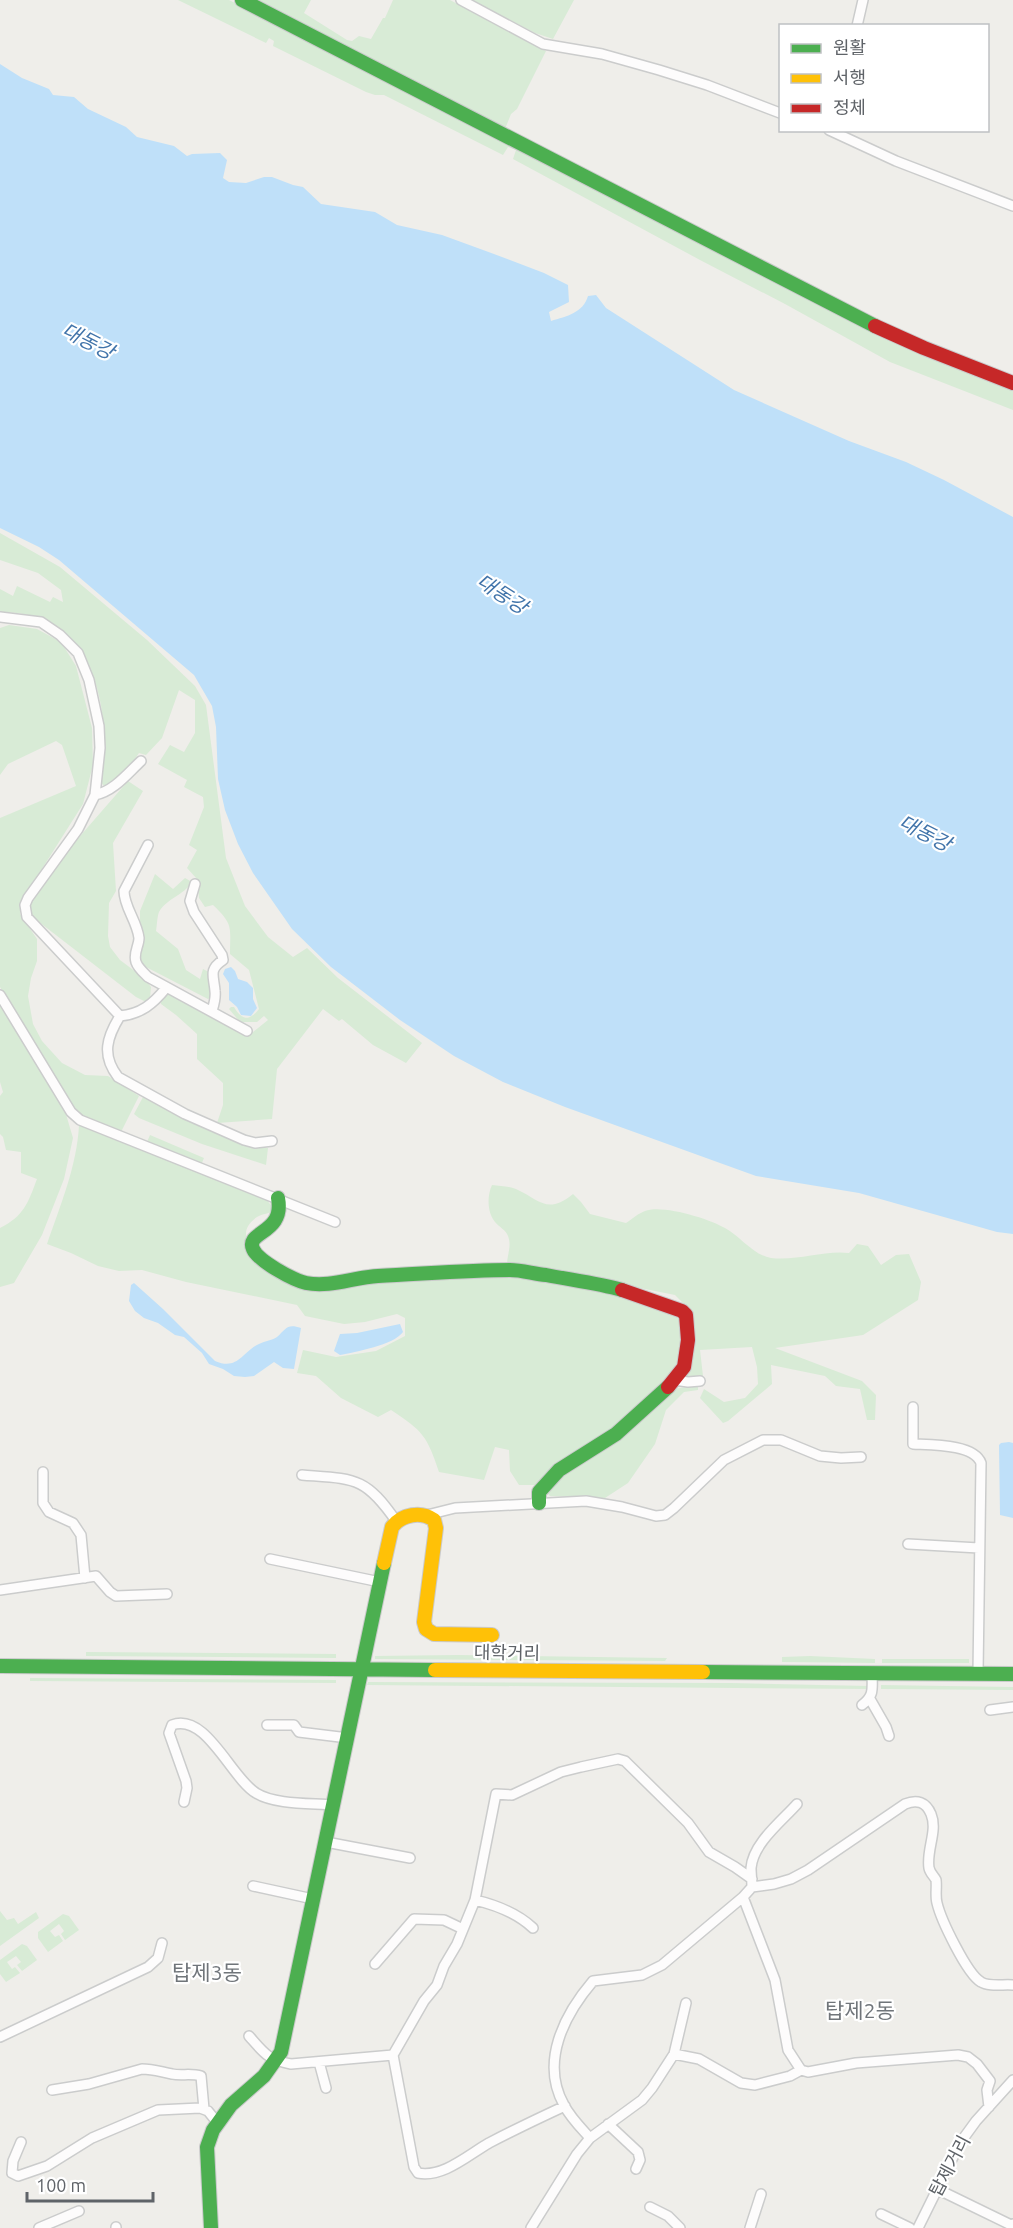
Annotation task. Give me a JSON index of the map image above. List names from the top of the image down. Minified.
{"streets":{"street":["대학거리","탑제거리"]},"districts":["탑제3동","탑제2동"],"water":["대동강"],"legend":["원활","서행","정체"],"scale_bar":"100 m"}
